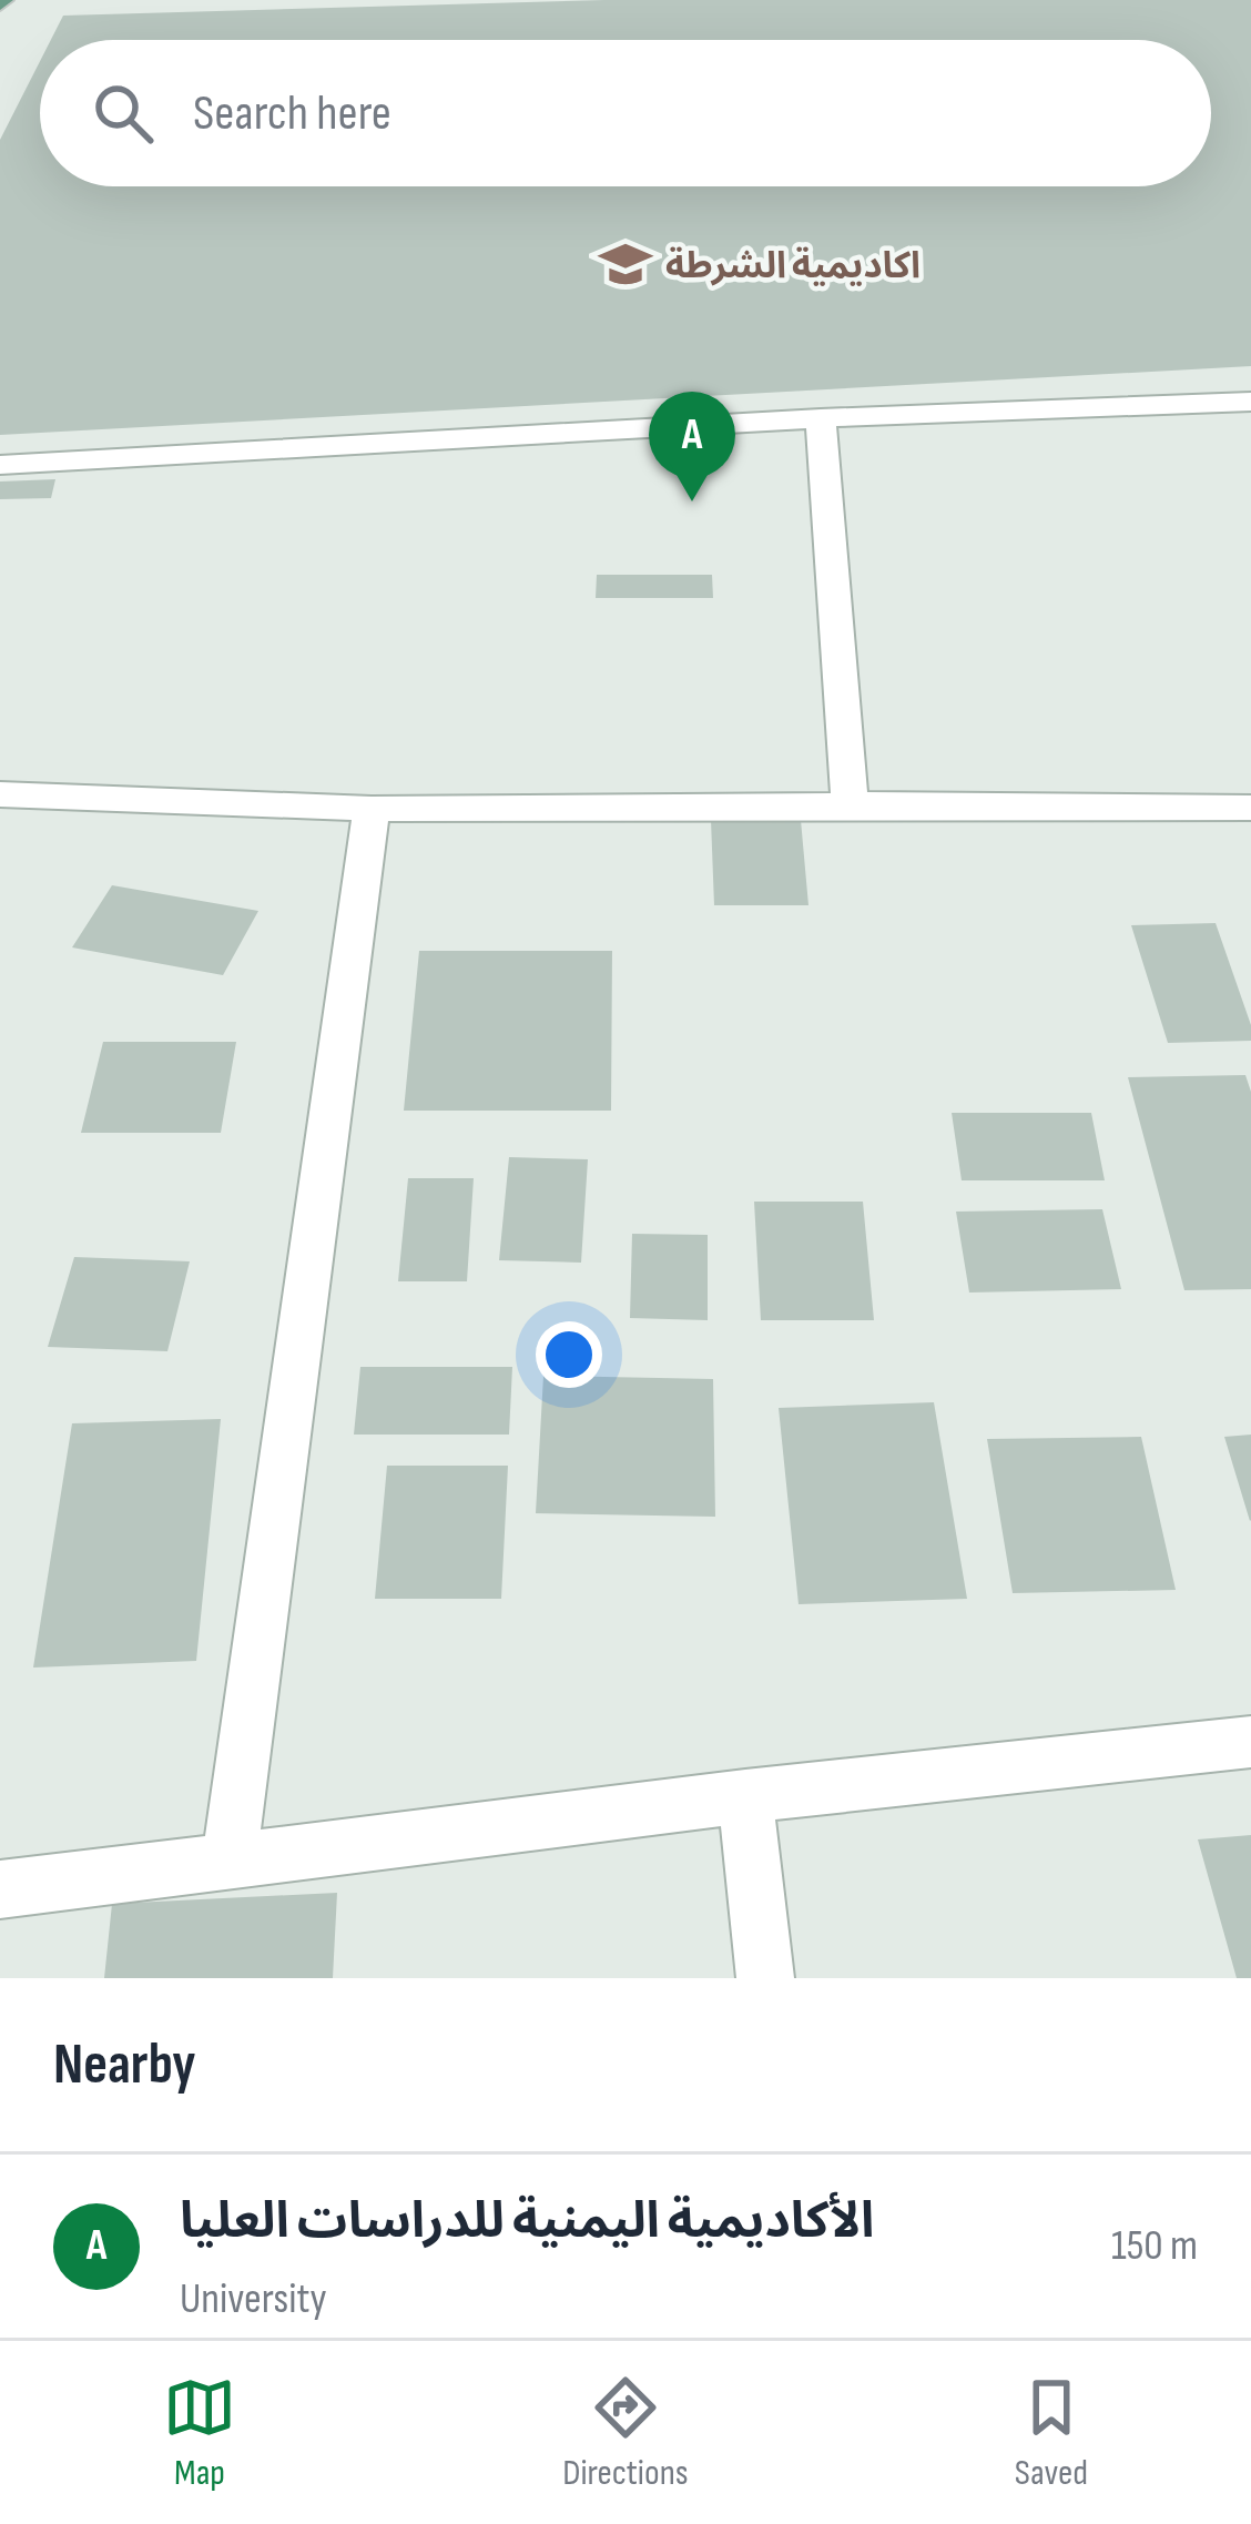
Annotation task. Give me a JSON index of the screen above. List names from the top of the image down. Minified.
{"places":{"school or university":["اكاديمية الشرطة"]},"page":{"search":"Search here","pins":"A","heading":"Nearby","list":[{"mark":"A","name":"الأكاديمية اليمنية للدراسات العليا","note":"University","value":"150 m"}],"nav":["Map","Directions","Saved"]}}
